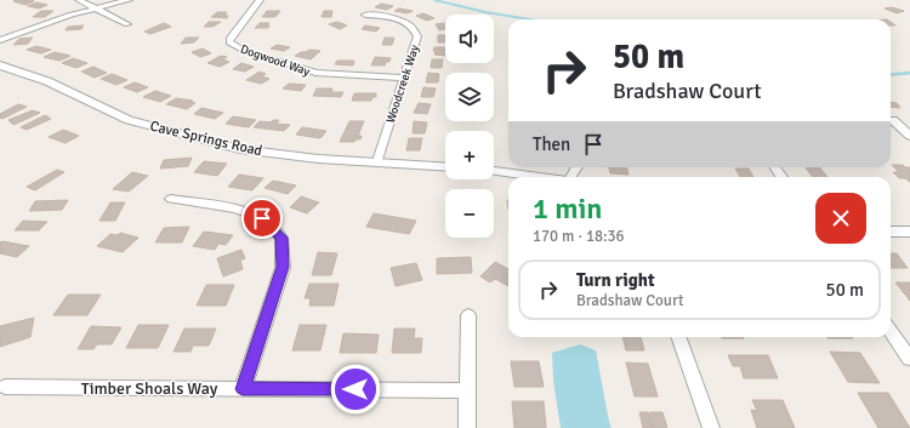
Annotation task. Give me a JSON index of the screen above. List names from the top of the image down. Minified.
{"streets":{"street":["Dogwood Way","Woodcreek Way","Cave Springs Road","Timber Shoals Way"]},"crossings":[["Dogwood Way","Woodcreek Way"],["Woodcreek Way","Cave Springs Road"]],"page":{"map_buttons":["+","−"],"turn":["50 m","Bradshaw Court"],"then":"Then","heading":["1 min","170 m · 18:36"],"list":[{"name":"Turn right","note":"Bradshaw Court","value":"50 m"}]}}
